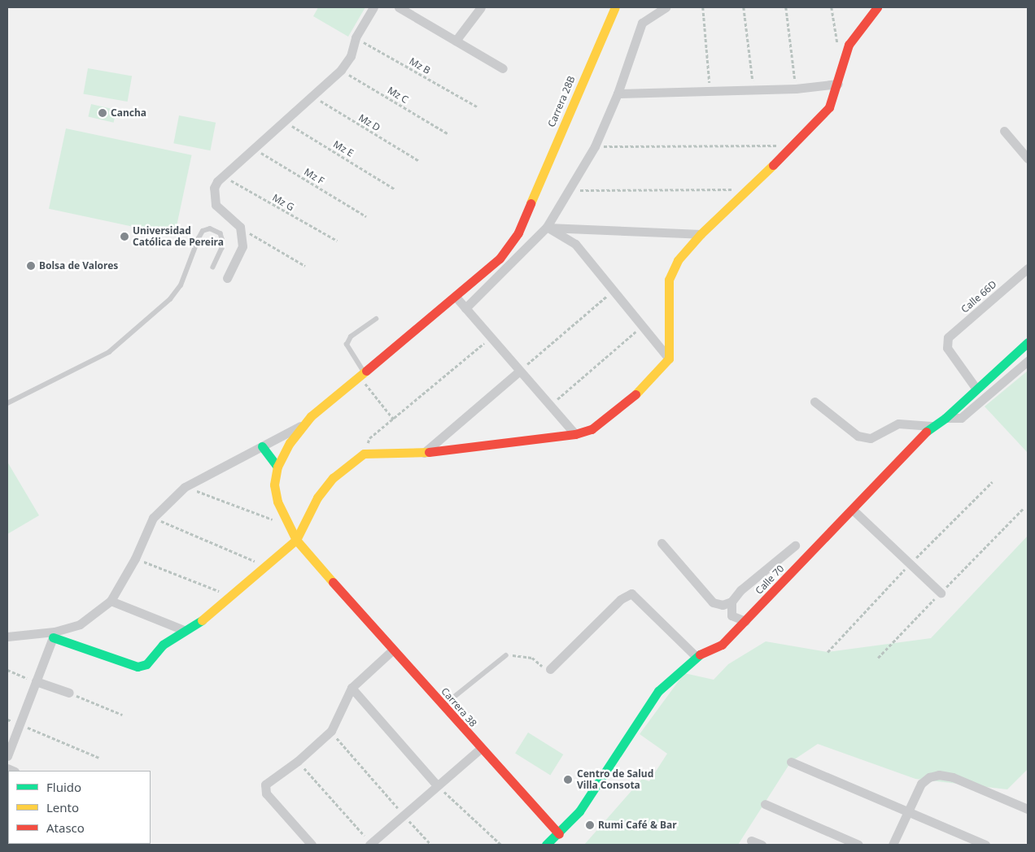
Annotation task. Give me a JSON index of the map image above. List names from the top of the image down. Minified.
{"streets":{"street":["Carrera 28B","Calle 66D","Calle 70","Carrera 38"],"path":["Mz B","Mz C","Mz D","Mz E","Mz F","Mz G"]},"crossings":[["Carrera 28B","Carrera 38"],["Calle 66D","Calle 70"],["Calle 70","Carrera 38"]],"places":["Cancha","Universidad Católica de Pereira","Bolsa de Valores","Centro de Salud Villa Consota","Rumi Café & Bar"],"legend":["Fluido","Lento","Atasco"]}
